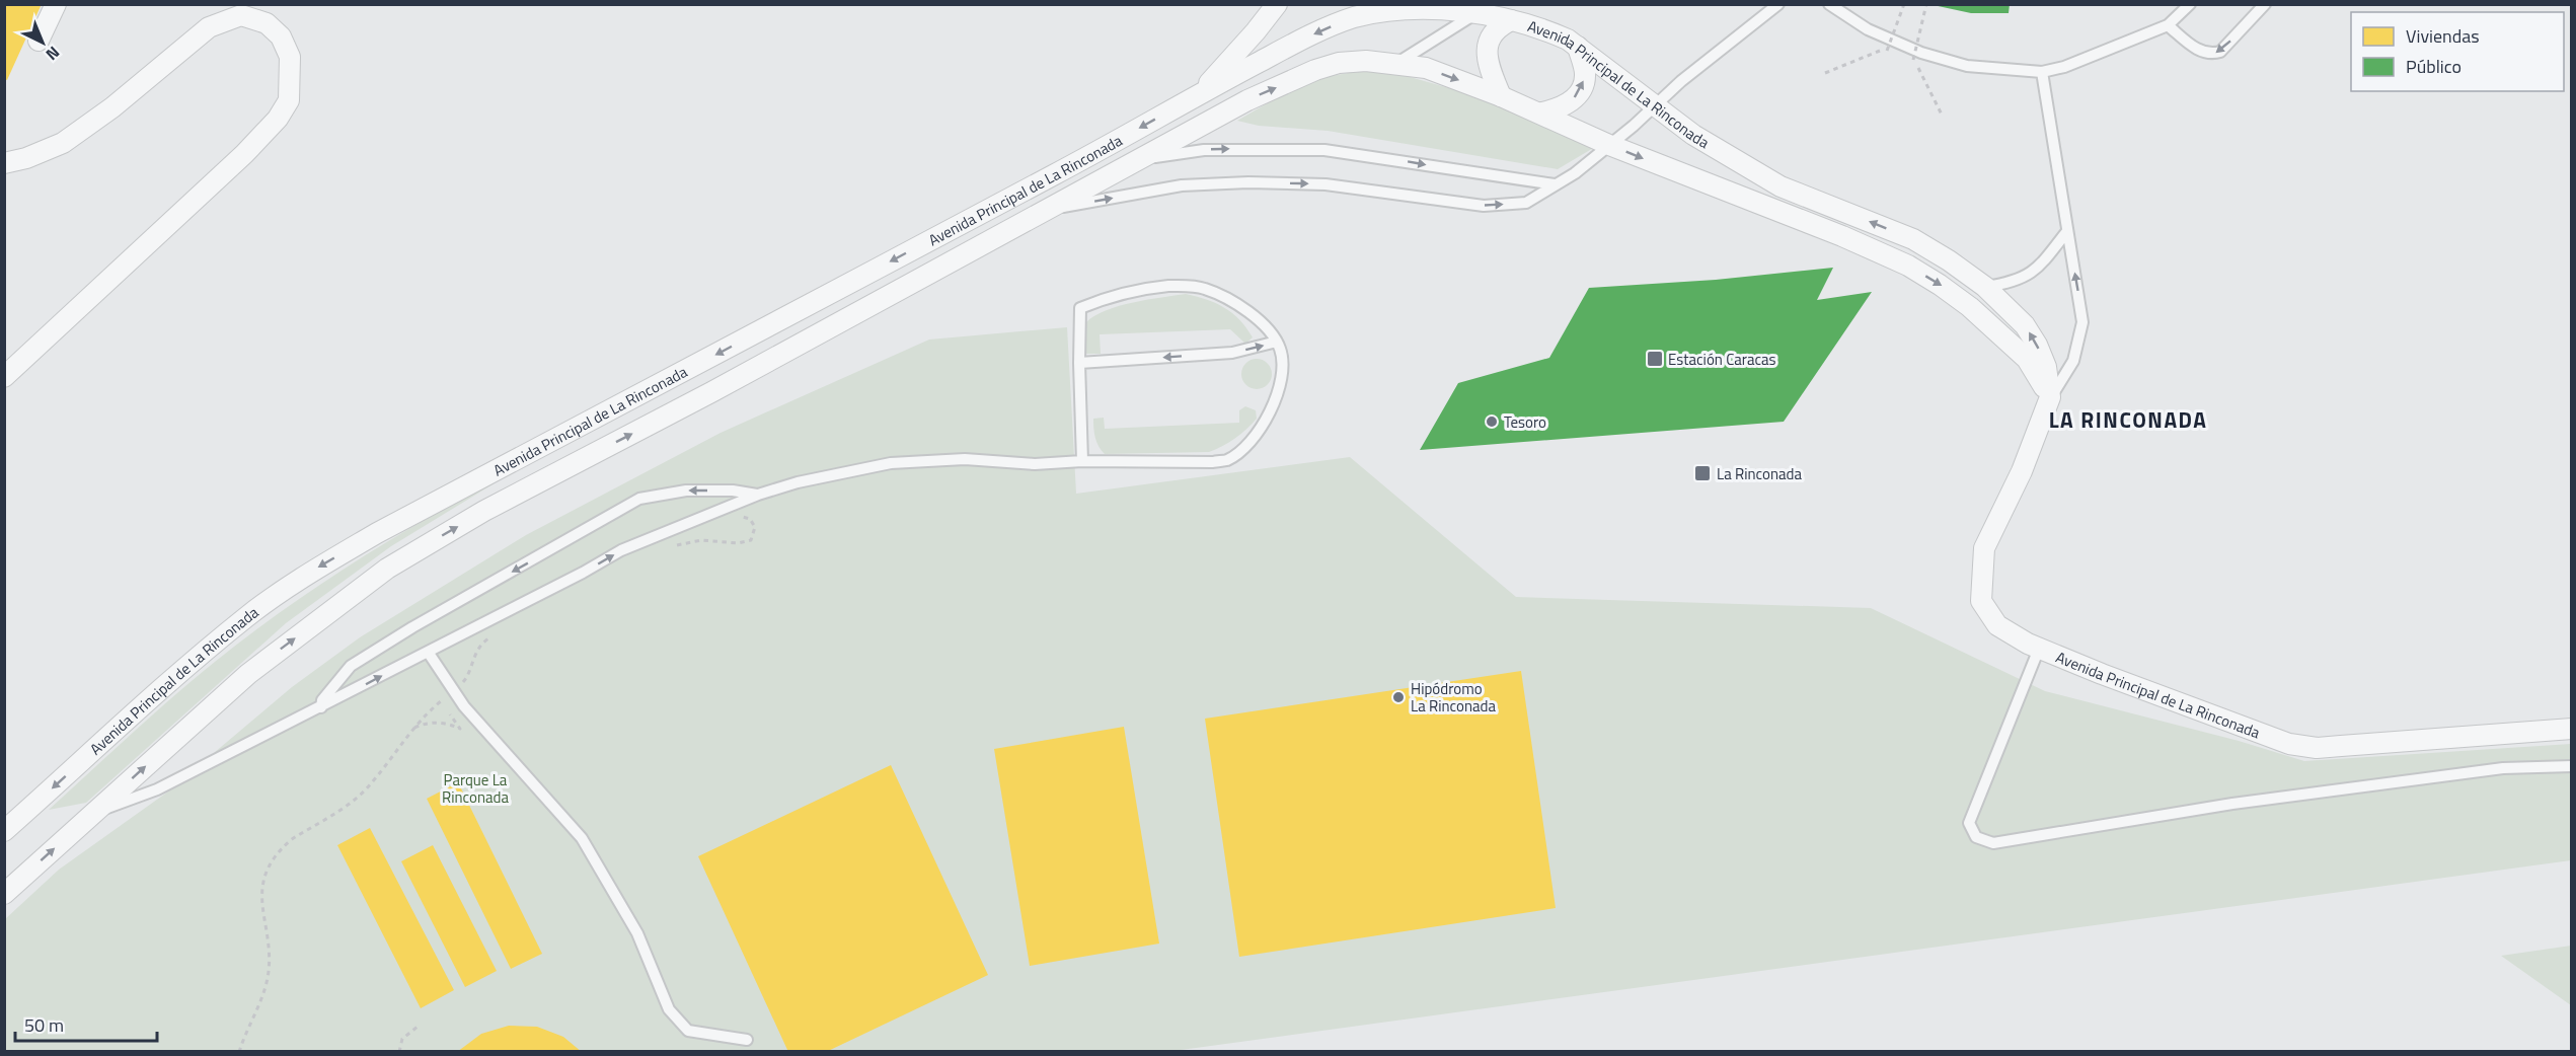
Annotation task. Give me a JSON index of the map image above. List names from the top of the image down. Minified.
{"streets":{"street":["Avenida Principal de La Rinconada"]},"districts":["LA RINCONADA"],"parks":["Parque La Rinconada"],"places":{"transit":["Estación Caracas","La Rinconada"],"other":["Tesoro","Hipódromo La Rinconada"]},"legend":["Viviendas","Público"],"scale_bar":"50 m","north":"bottom right"}
